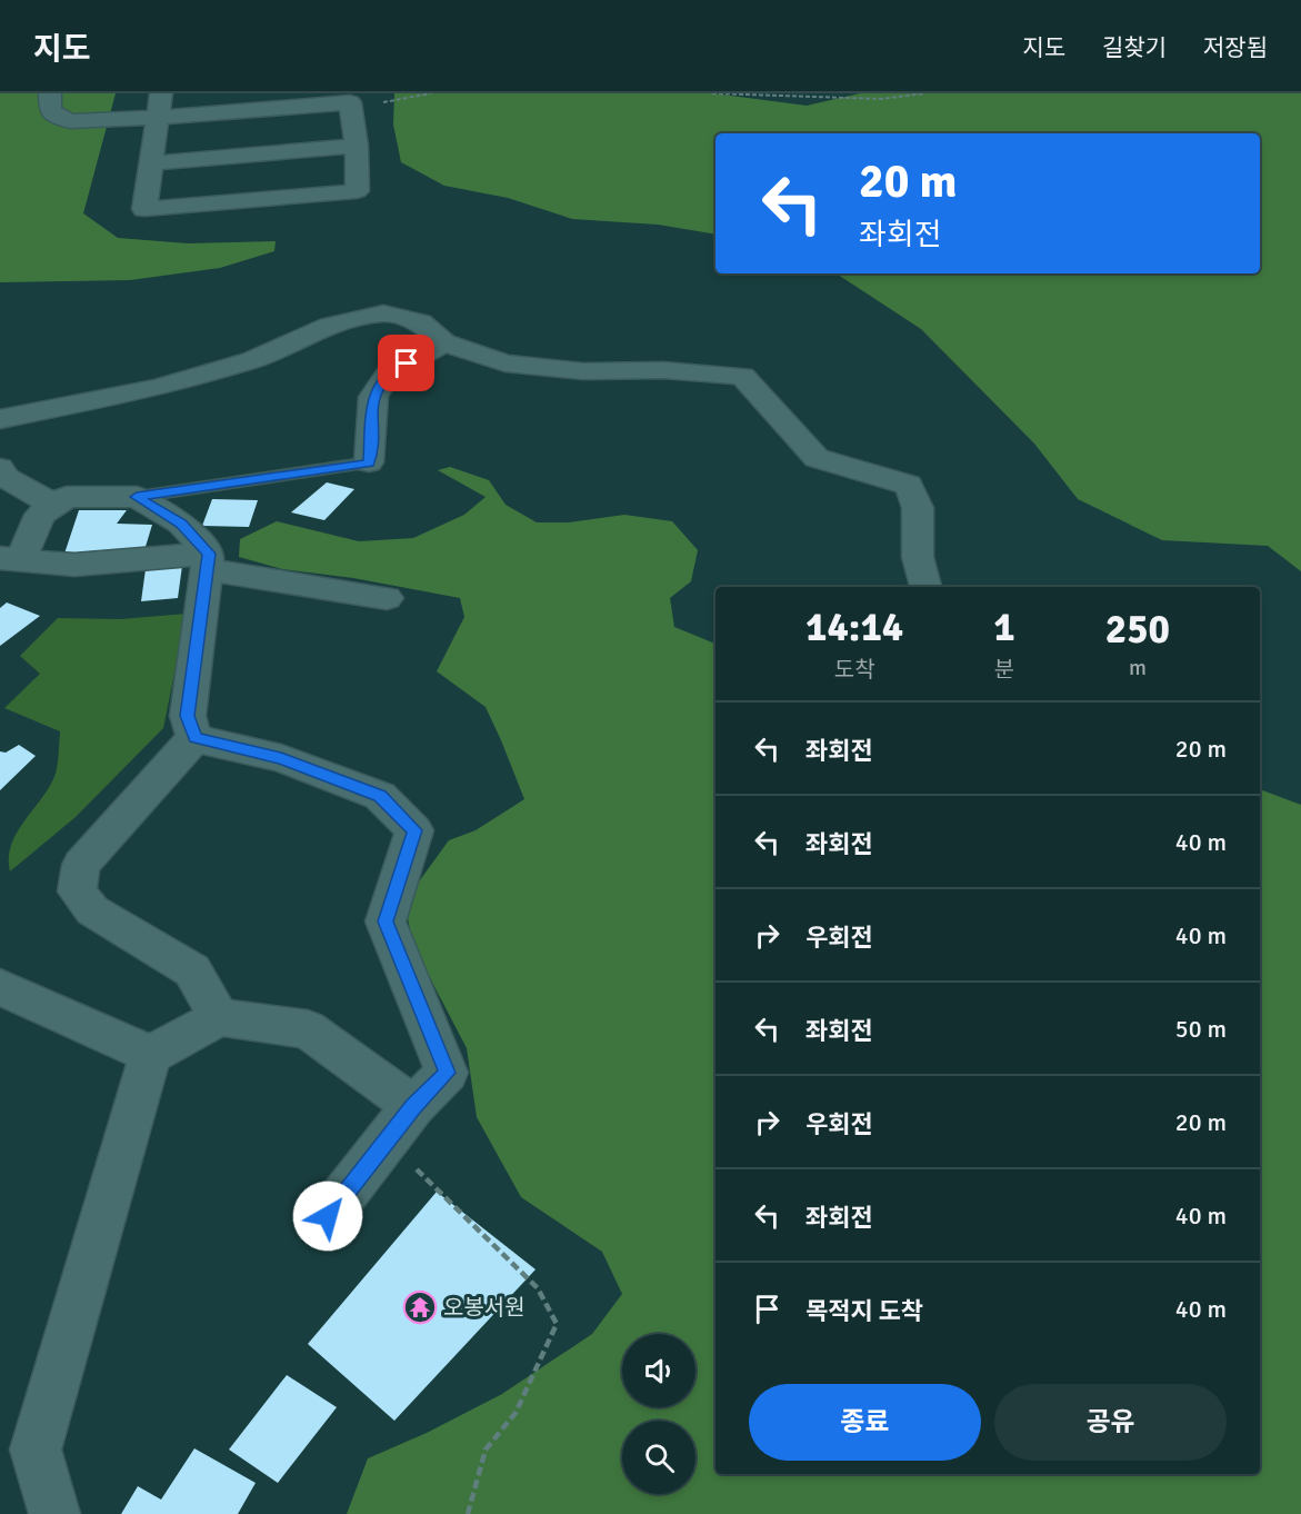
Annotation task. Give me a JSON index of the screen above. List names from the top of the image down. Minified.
{"places":{"temple":["오봉서원"]},"page":{"header":"지도","nav":["지도","길찾기","저장됨"],"turn":["20 m","좌회전"],"eta":["14:14","도착","1","분","250","m"],"list":[{"name":"좌회전","value":"20 m"},{"name":"좌회전","value":"40 m"},{"name":"우회전","value":"40 m"},{"name":"좌회전","value":"50 m"},{"name":"우회전","value":"20 m"},{"name":"좌회전","value":"40 m"},{"name":"목적지 도착","value":"40 m"}],"buttons":["종료","공유"]}}
